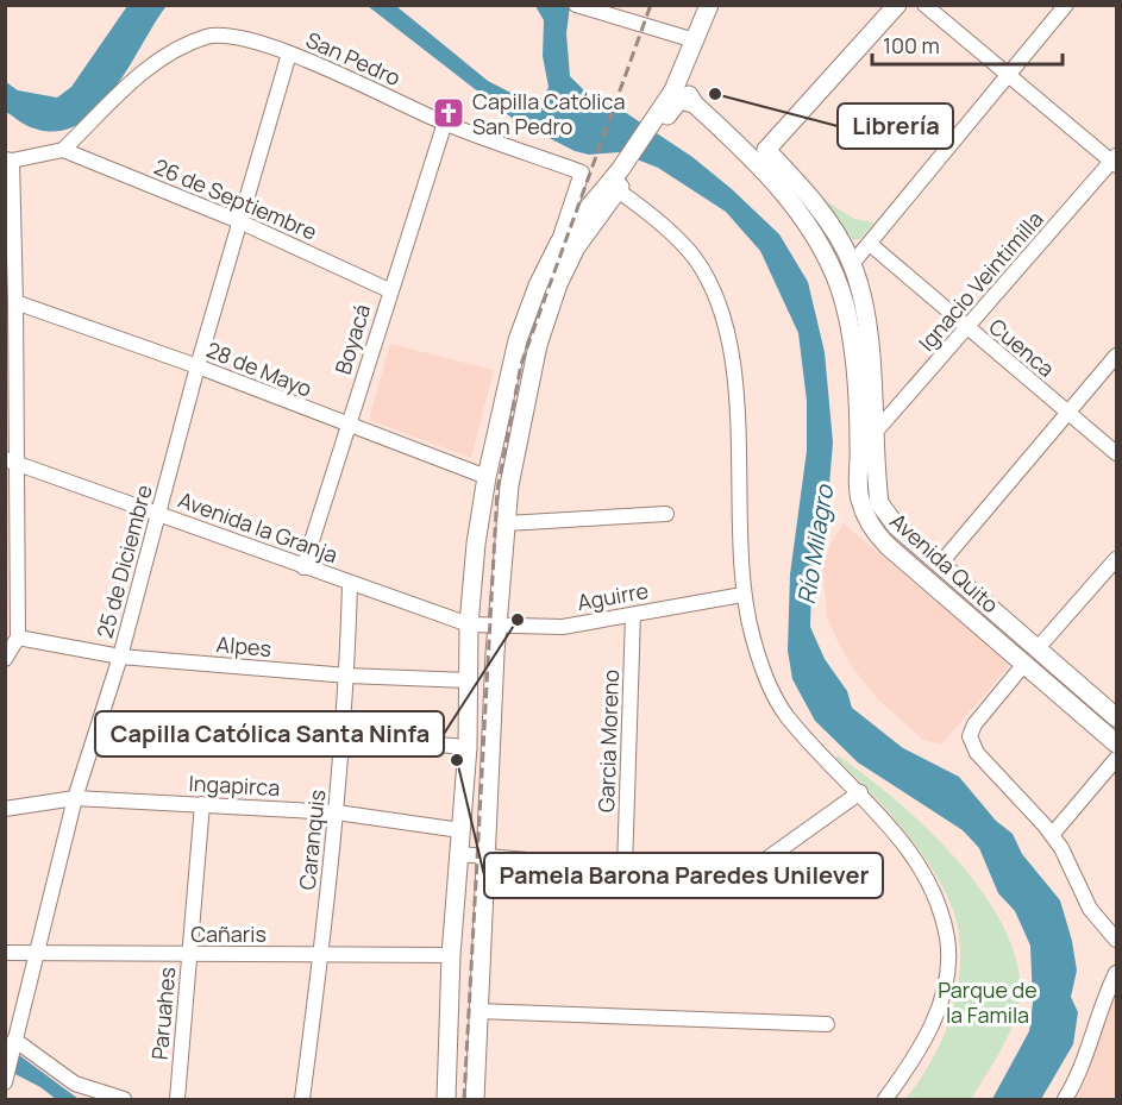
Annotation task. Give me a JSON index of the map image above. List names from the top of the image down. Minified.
{"streets":{"main road":["Avenida Quito"],"street":["San Pedro","26 de Septiembre","Ignacio Veintimilla","Boyacá","Cuenca","28 de Mayo","Avenida la Granja","25 de Diciembre","Aguirre","Alpes","Garcia Moreno","Ingapirca","Caranquis","Cañaris","Paruahes"]},"crossings":[["San Pedro","26 de Septiembre"],["San Pedro","Boyacá"],["San Pedro","25 de Diciembre"],["26 de Septiembre","Boyacá"],["26 de Septiembre","25 de Diciembre"],["Ignacio Veintimilla","Cuenca"],["Ignacio Veintimilla","Avenida Quito"],["Boyacá","28 de Mayo"],["Boyacá","Avenida la Granja"],["28 de Mayo","25 de Diciembre"],["Avenida la Granja","25 de Diciembre"],["Avenida la Granja","Aguirre"],["Avenida la Granja","Caranquis"],["25 de Diciembre","Alpes"],["25 de Diciembre","Ingapirca"],["25 de Diciembre","Cañaris"],["Aguirre","Garcia Moreno"],["Alpes","Caranquis"],["Ingapirca","Caranquis"],["Ingapirca","Paruahes"],["Caranquis","Cañaris"],["Cañaris","Paruahes"]],"water":["Río Milagro"],"parks":["Parque de la Famila"],"places":{"other":["Librería","Capilla Católica Santa Ninfa","Pamela Barona Paredes Unilever"],"church":["Capilla Católica San Pedro"]},"scale_bar":"100 m"}
